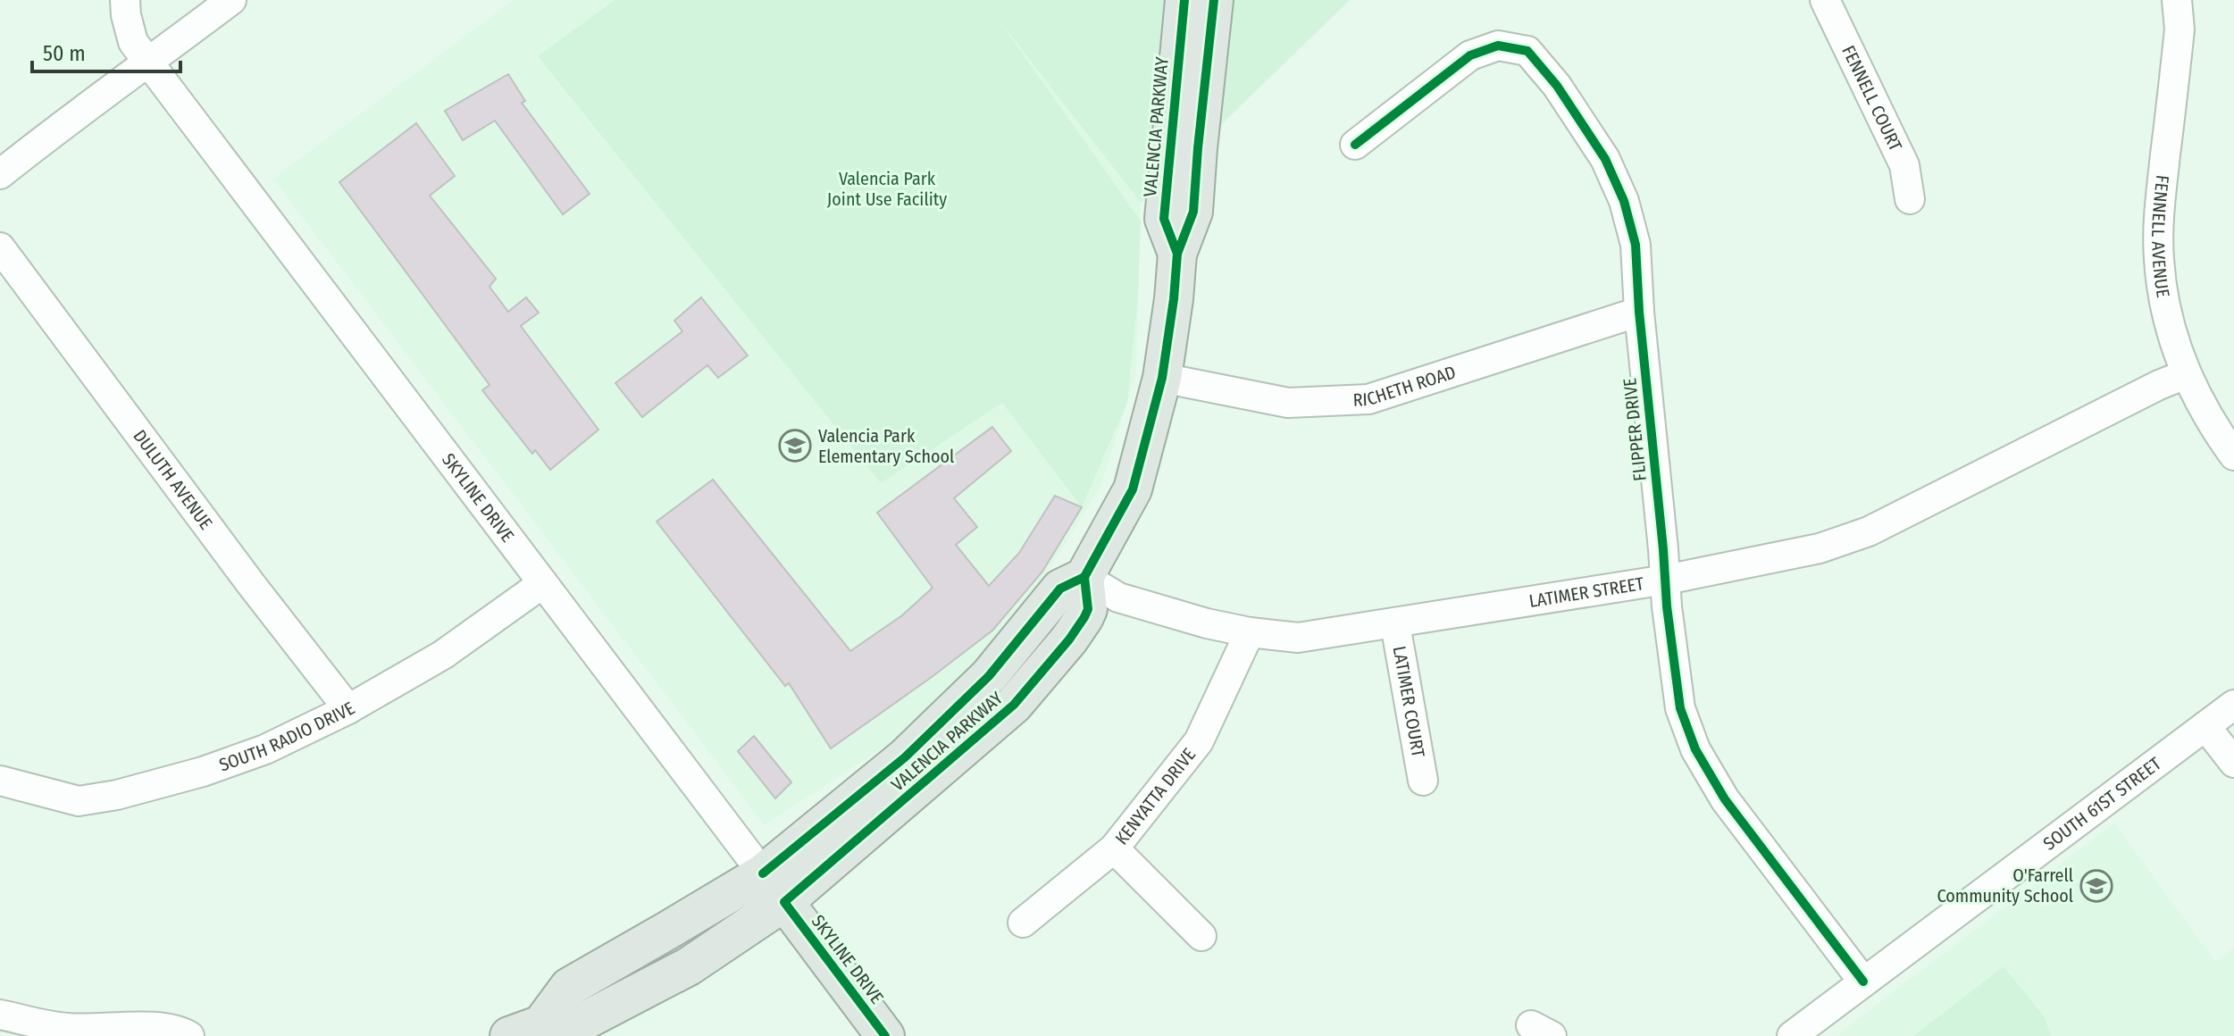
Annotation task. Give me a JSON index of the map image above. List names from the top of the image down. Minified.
{"streets":{"main road":["VALENCIA PARKWAY","SKYLINE DRIVE"],"street":["FENNELL COURT","FENNELL AVENUE","RICHETH ROAD","FLIPPER DRIVE","DULUTH AVENUE","LATIMER STREET","LATIMER COURT","SOUTH RADIO DRIVE","KENYATTA DRIVE","SOUTH 61ST STREET"]},"crossings":[["VALENCIA PARKWAY","RICHETH ROAD"],["VALENCIA PARKWAY","SKYLINE DRIVE"],["VALENCIA PARKWAY","LATIMER STREET"],["FENNELL AVENUE","LATIMER STREET"],["RICHETH ROAD","FLIPPER DRIVE"],["FLIPPER DRIVE","LATIMER STREET"],["FLIPPER DRIVE","SOUTH 61ST STREET"],["DULUTH AVENUE","SOUTH RADIO DRIVE"],["SKYLINE DRIVE","SOUTH RADIO DRIVE"],["LATIMER STREET","LATIMER COURT"],["LATIMER STREET","KENYATTA DRIVE"]],"parks":["Valencia Park Joint Use Facility"],"places":{"school or university":["Valencia Park Elementary School","O'Farrell Community School"]},"scale_bar":"50 m"}
